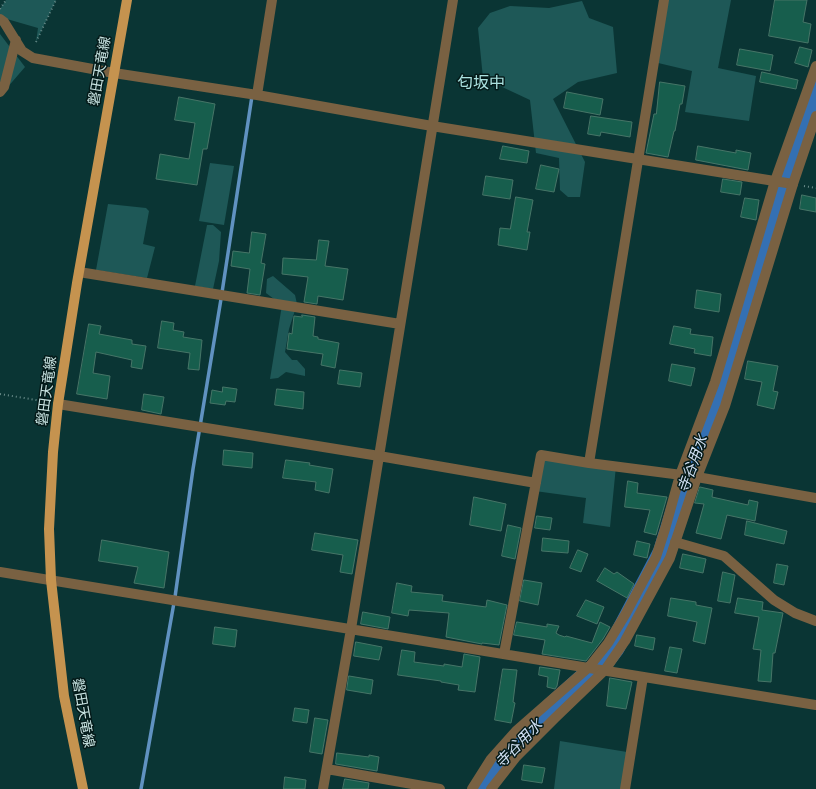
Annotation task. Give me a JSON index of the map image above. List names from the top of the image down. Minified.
{"streets":{"main road":["磐田天竜線"]},"districts":["匂坂中"],"water":["寺谷用水"]}
